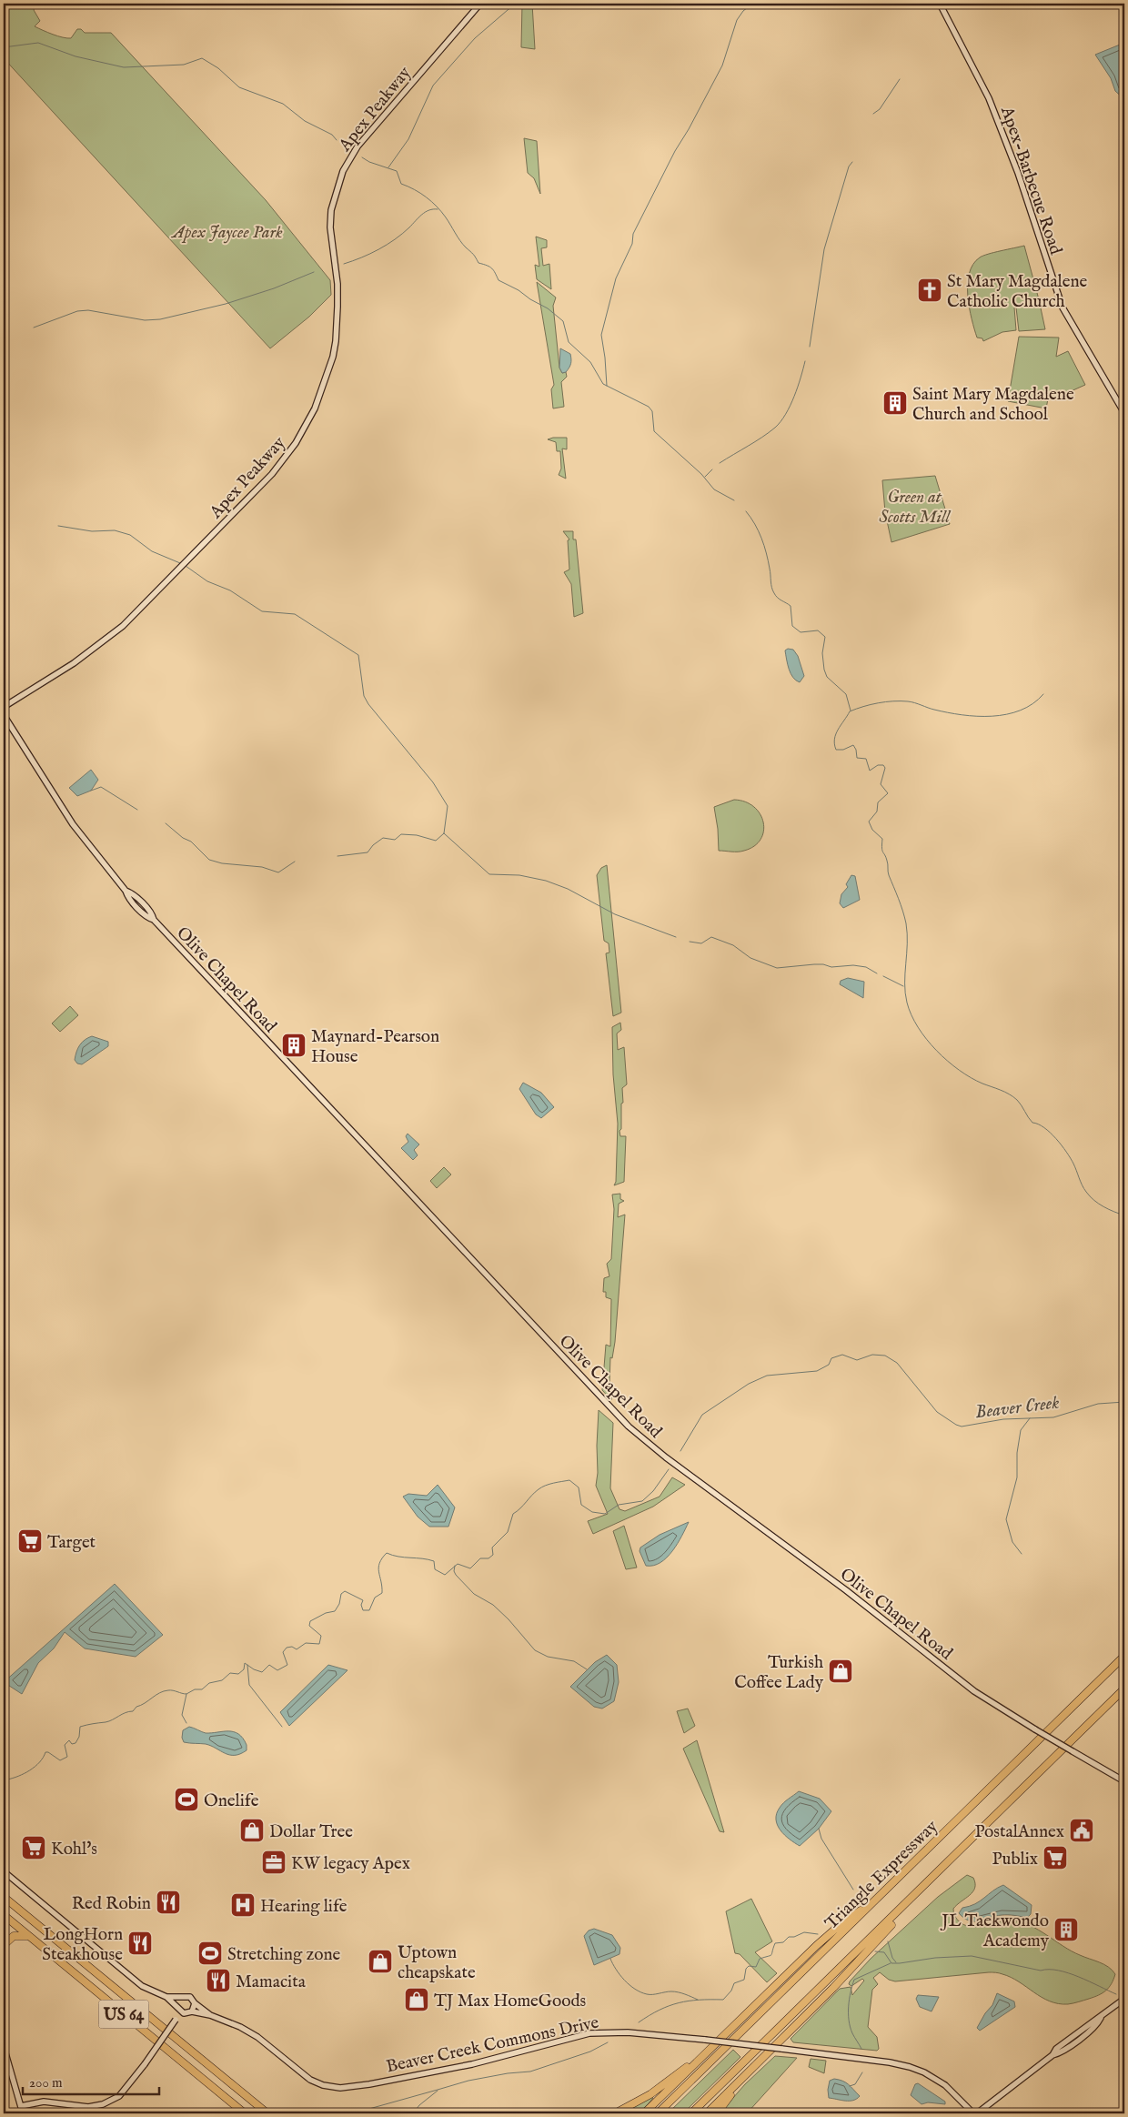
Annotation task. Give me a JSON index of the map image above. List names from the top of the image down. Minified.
{"streets":{"highway":["Triangle Expressway","US 64"],"main road":["Apex Peakway","Apex-Barbecue Road","Olive Chapel Road","Beaver Creek Commons Drive"]},"water":["Beaver Creek"],"parks":["Apex Jaycee Park","Green at Scotts Mill"],"places":{"church":["St Mary Magdalene Catholic Church"],"building":["Saint Mary Magdalene Church and School","Maynard-Pearson House","JL Taekwondo Academy"],"supermarket":["Target","Kohl's","Publix"],"shop":["Turkish Coffee Lady","Dollar Tree","Uptown cheapskate","TJ Max HomeGoods"],"sports":["Onelife","Stretching zone"],"public building":["PostalAnnex"],"office":["KW legacy Apex"],"restaurant":["Red Robin","LongHorn Steakhouse","Mamacita"],"hospital":["Hearing life"]},"scale_bar":"200 m"}
